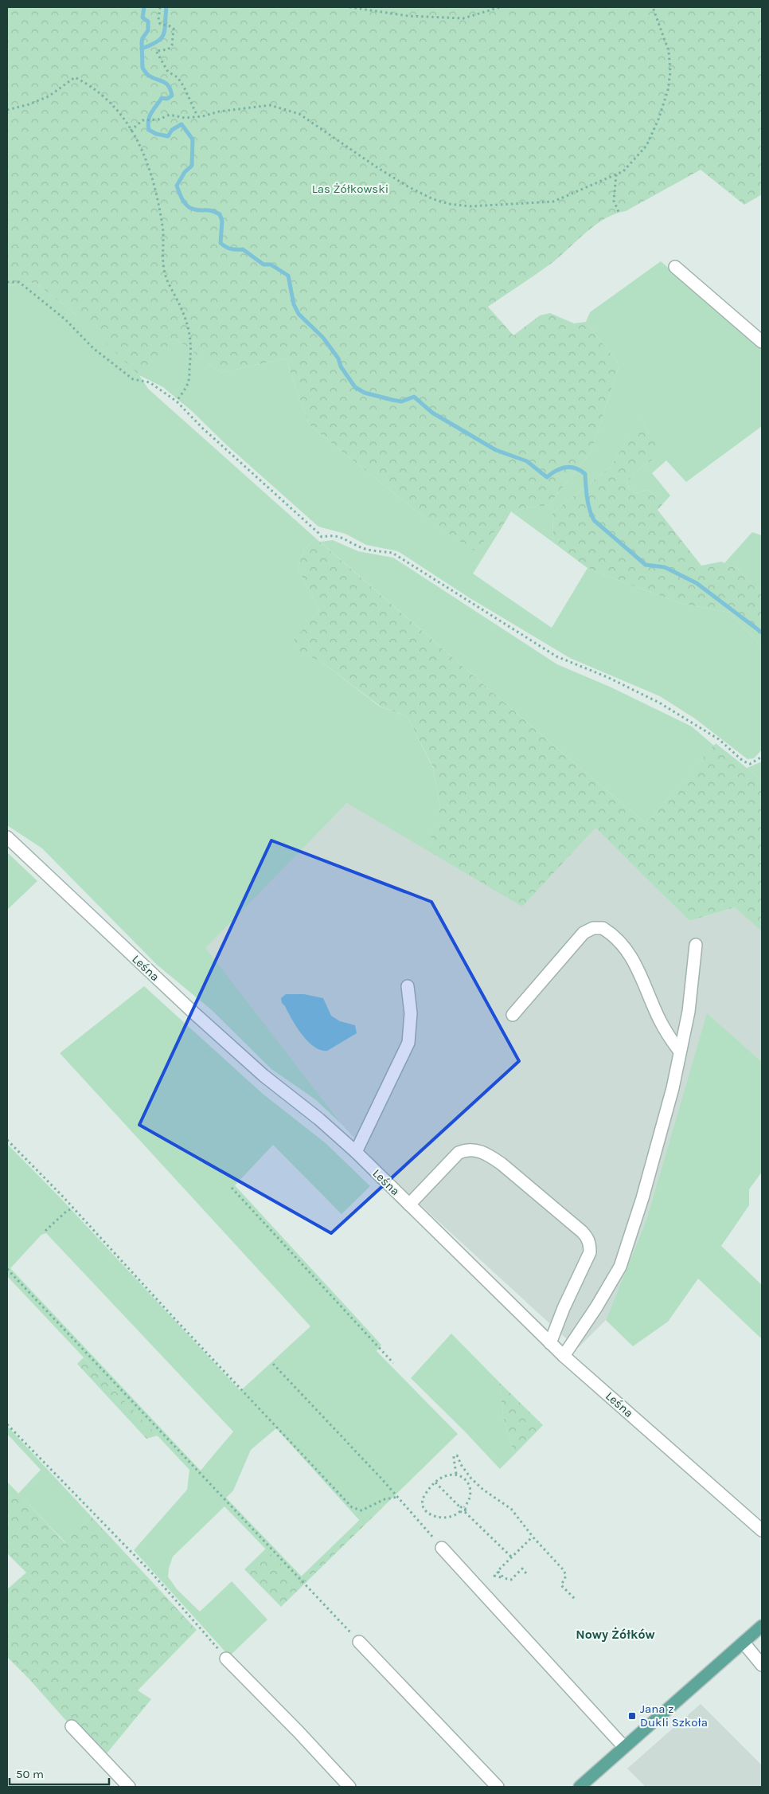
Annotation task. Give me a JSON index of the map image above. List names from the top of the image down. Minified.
{"streets":{"street":["Leśna"]},"districts":["Nowy Żółków"],"parks":["Las Żółkowski"],"places":{"transit":["Jana z Dukli Szkoła"]},"scale_bar":"50 m"}
